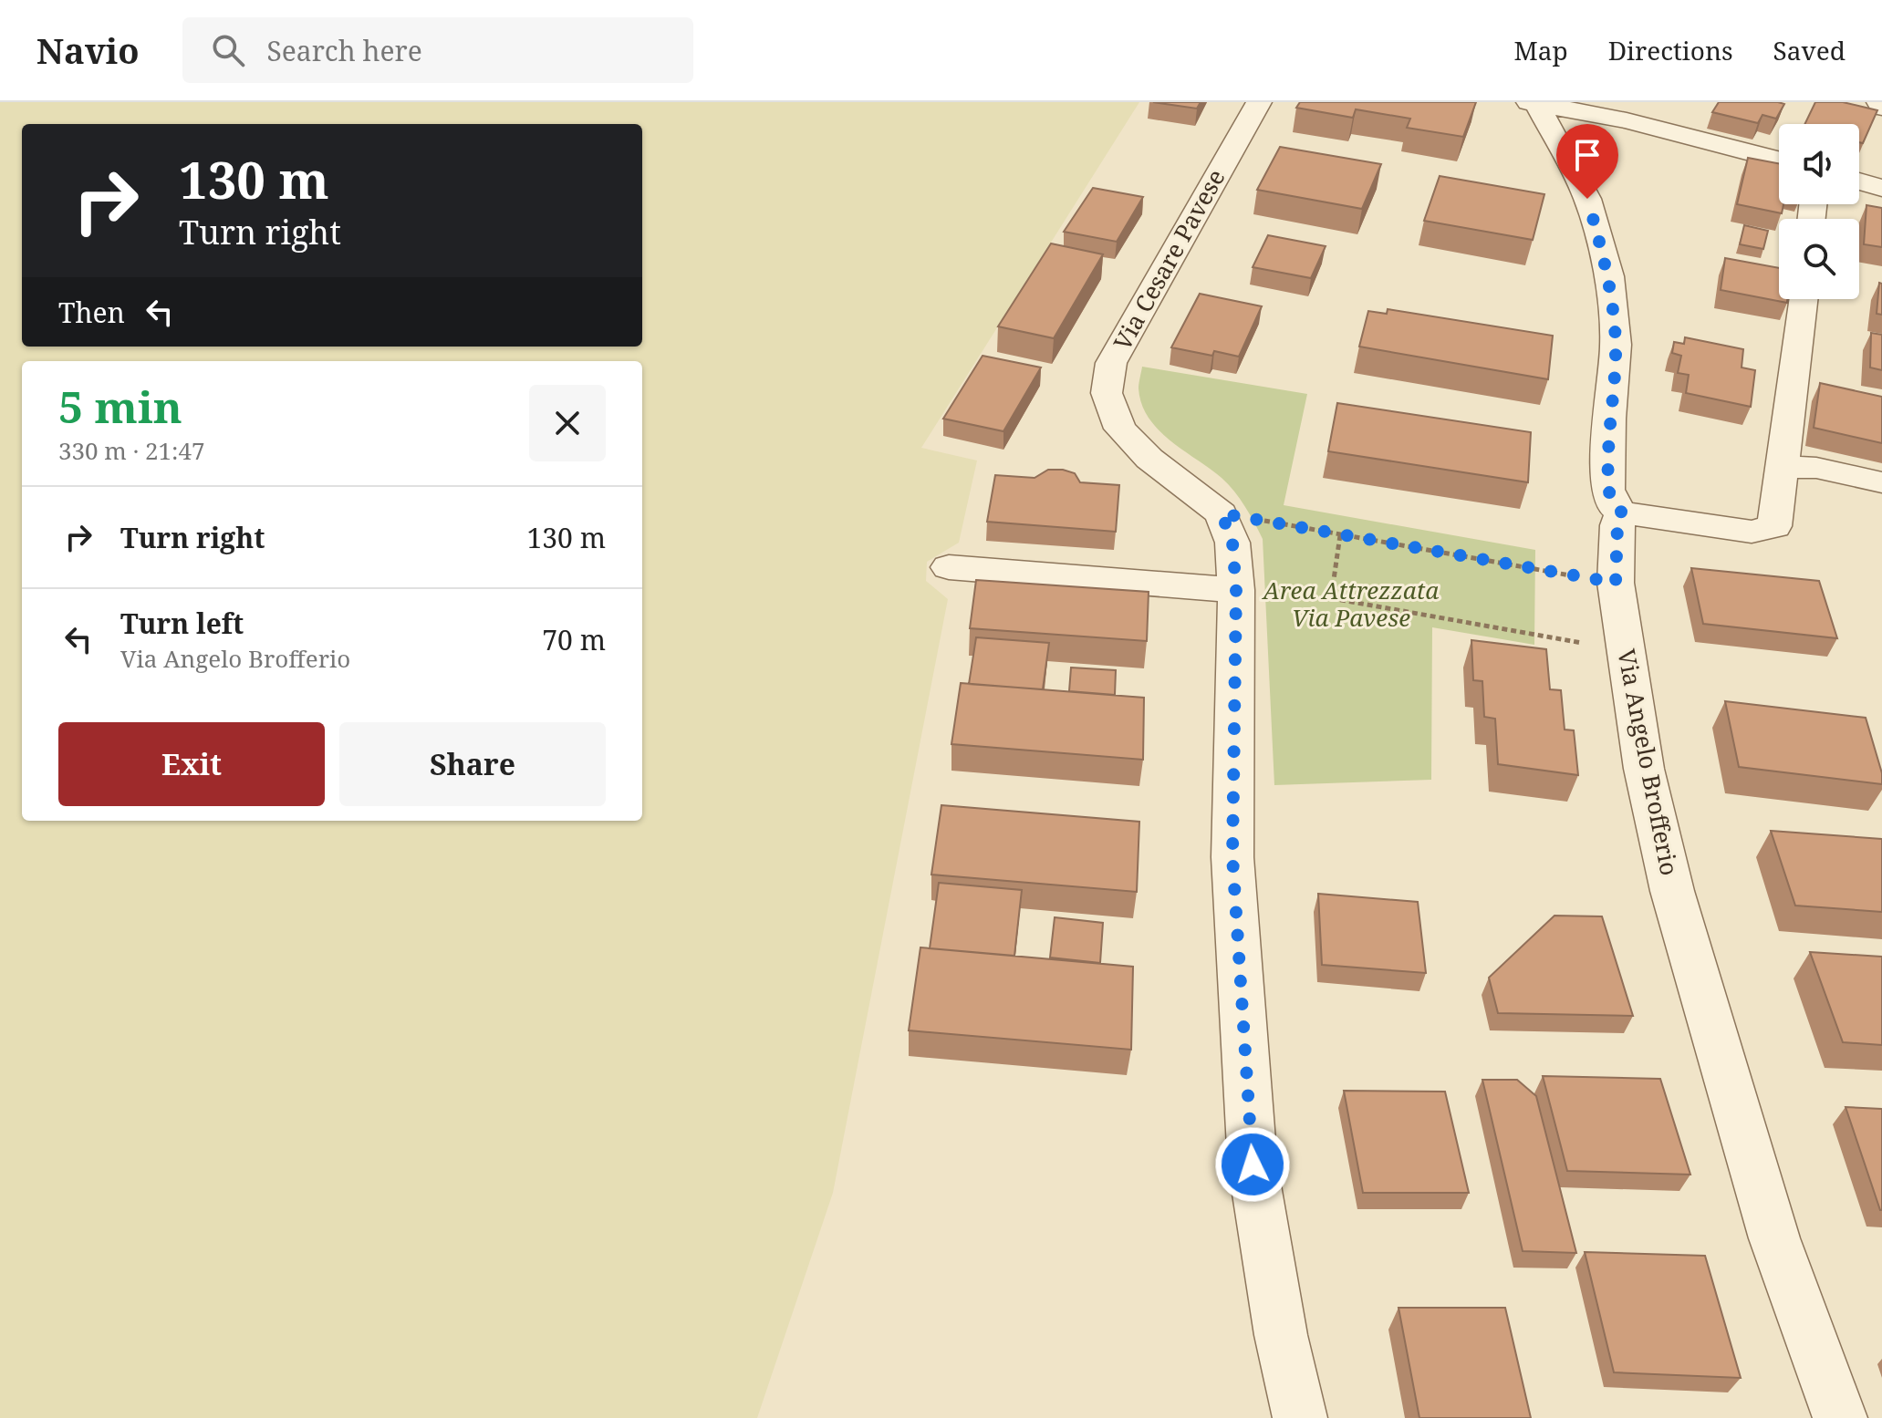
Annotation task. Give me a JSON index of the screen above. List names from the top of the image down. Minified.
{"streets":{"street":["Via Cesare Pavese","Via Angelo Brofferio"]},"parks":["Area Attrezzata Via Pavese"],"page":{"header":"Navio","search":"Search here","nav":["Map","Directions","Saved"],"turn":["130 m","Turn right"],"then":"Then","heading":["5 min","330 m · 21:47"],"list":[{"name":"Turn right","value":"130 m"},{"name":"Turn left","note":"Via Angelo Brofferio","value":"70 m"}],"buttons":["Exit","Share"]}}
